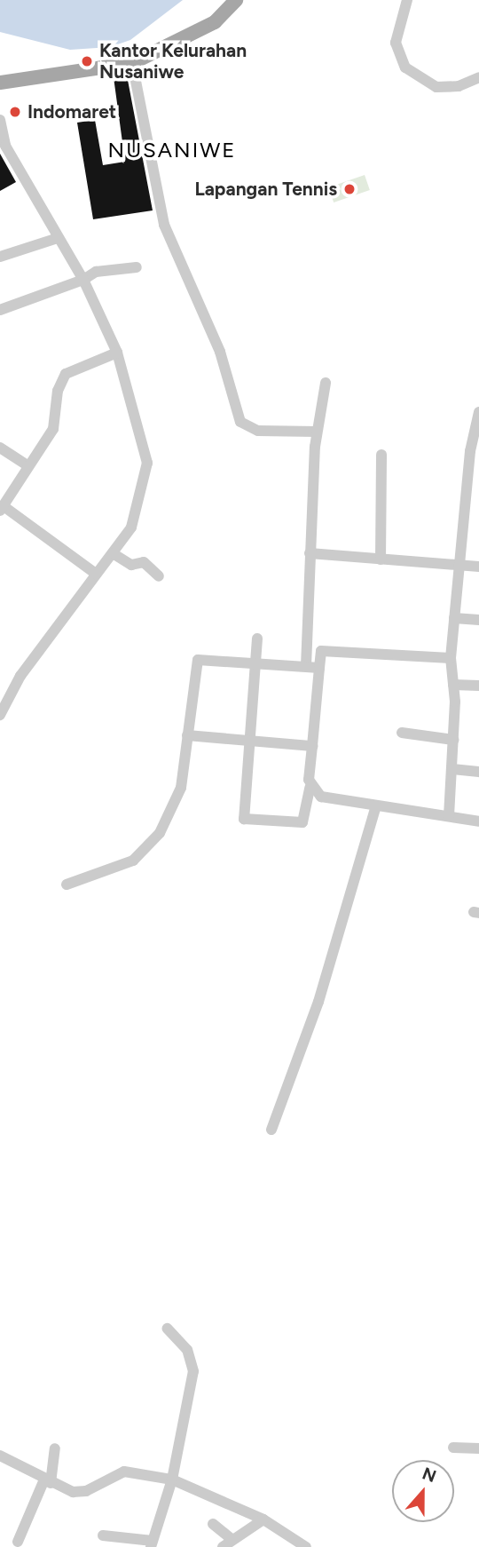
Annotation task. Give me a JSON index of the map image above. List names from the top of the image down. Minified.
{"districts":["NUSANIWE"],"places":["Kantor Kelurahan Nusaniwe","Indomaret","Lapangan Tennis"],"north":"top"}
